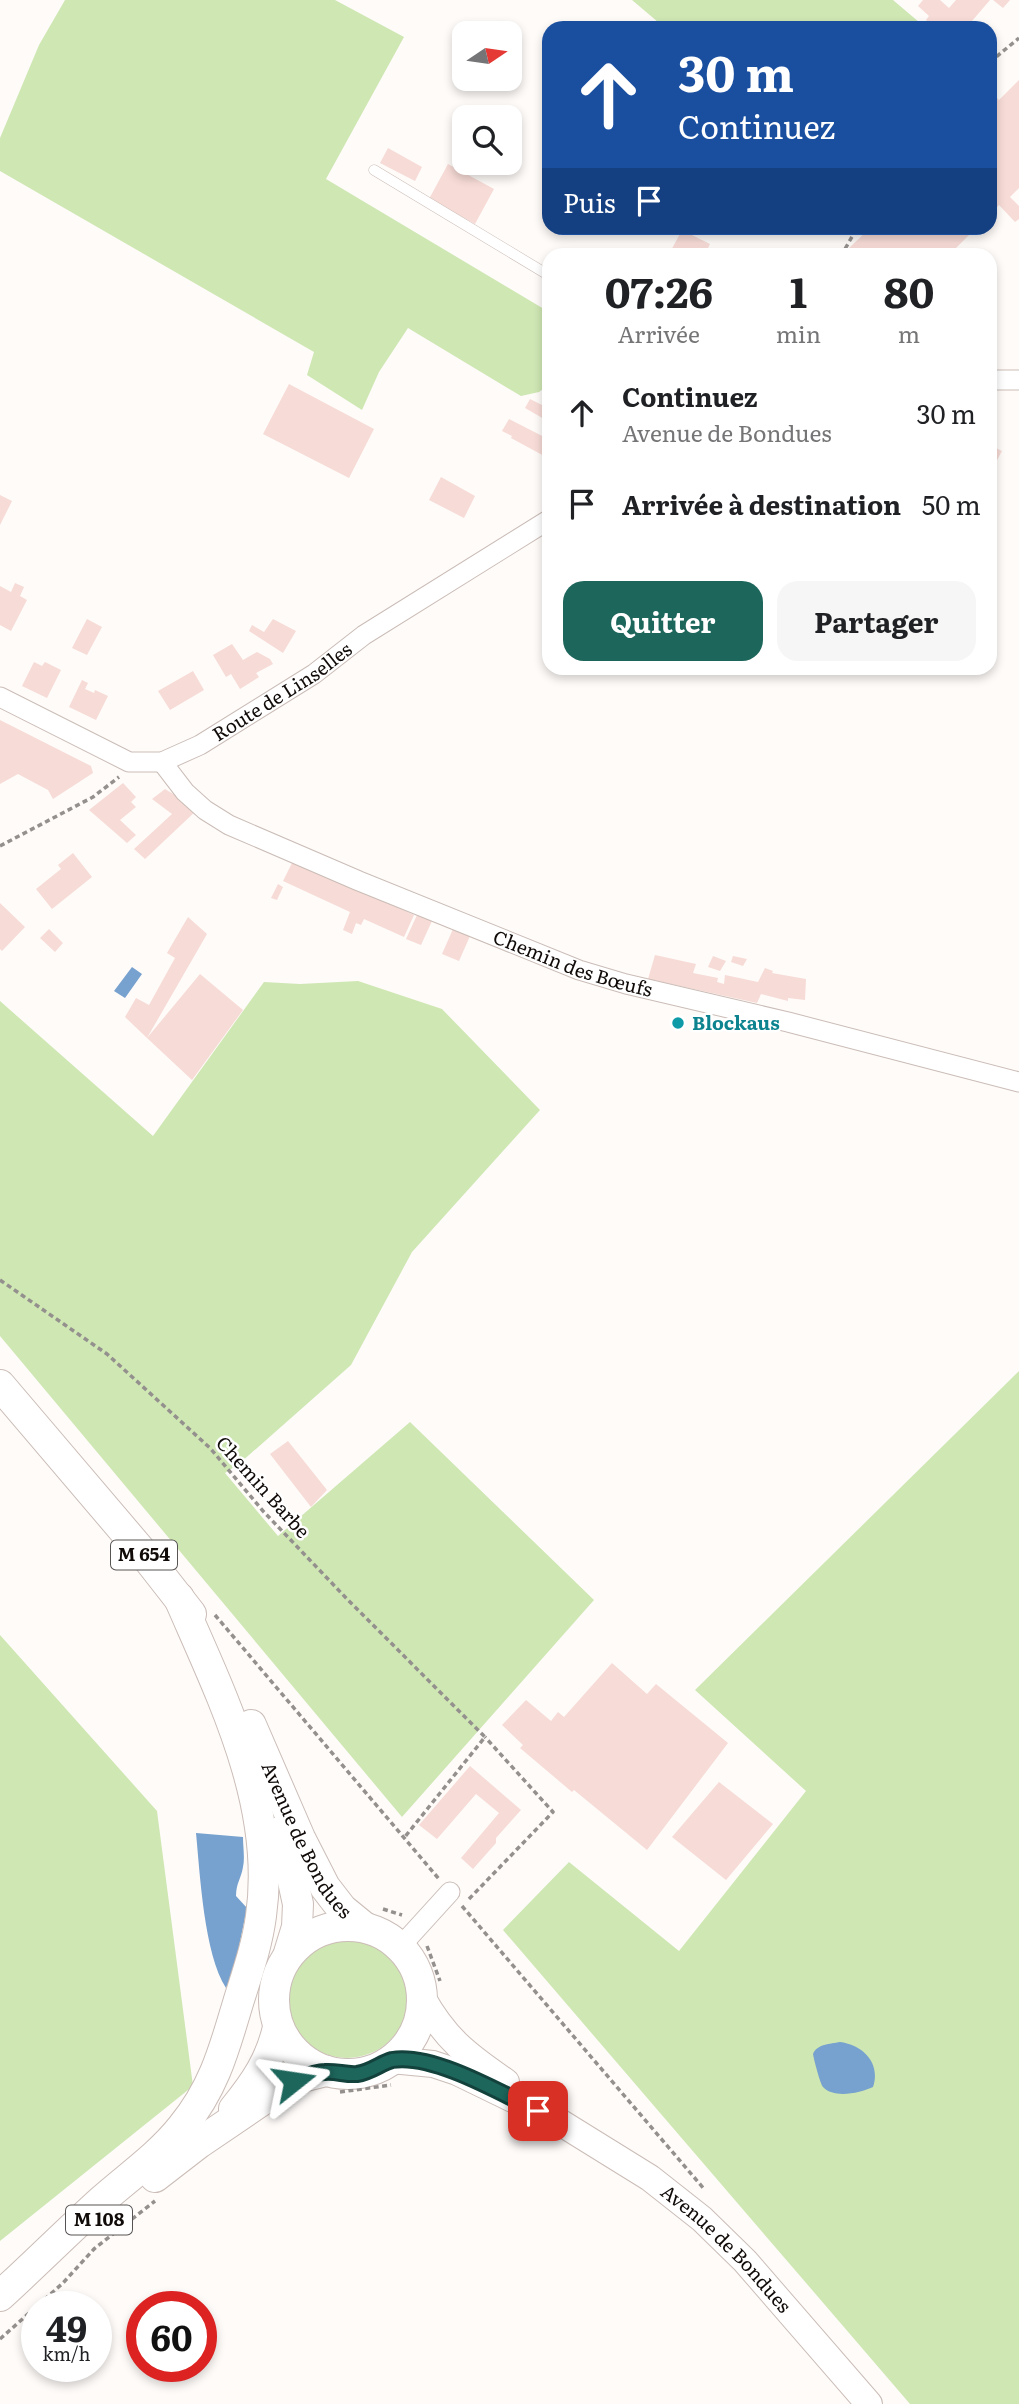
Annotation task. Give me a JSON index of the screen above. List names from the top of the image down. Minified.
{"streets":{"main road":["M 654","Avenue de Bondues","M 108"],"street":["Route de Linselles","Chemin des Bœufs"],"path":["Chemin Barbe"]},"crossings":[["Route de Linselles","Chemin des Bœufs"],["Avenue de Bondues","M 108"]],"places":["Blockaus"],"north":"right","page":{"turn":["30 m","Continuez"],"then":"Puis","eta":["07:26","Arrivée","1","min","80","m"],"list":[{"name":"Continuez","note":"Avenue de Bondues","value":"30 m"},{"name":"Arrivée à destination","value":"50 m"}],"buttons":["Quitter","Partager"],"speed":"49 km/h","limit":"60"}}
